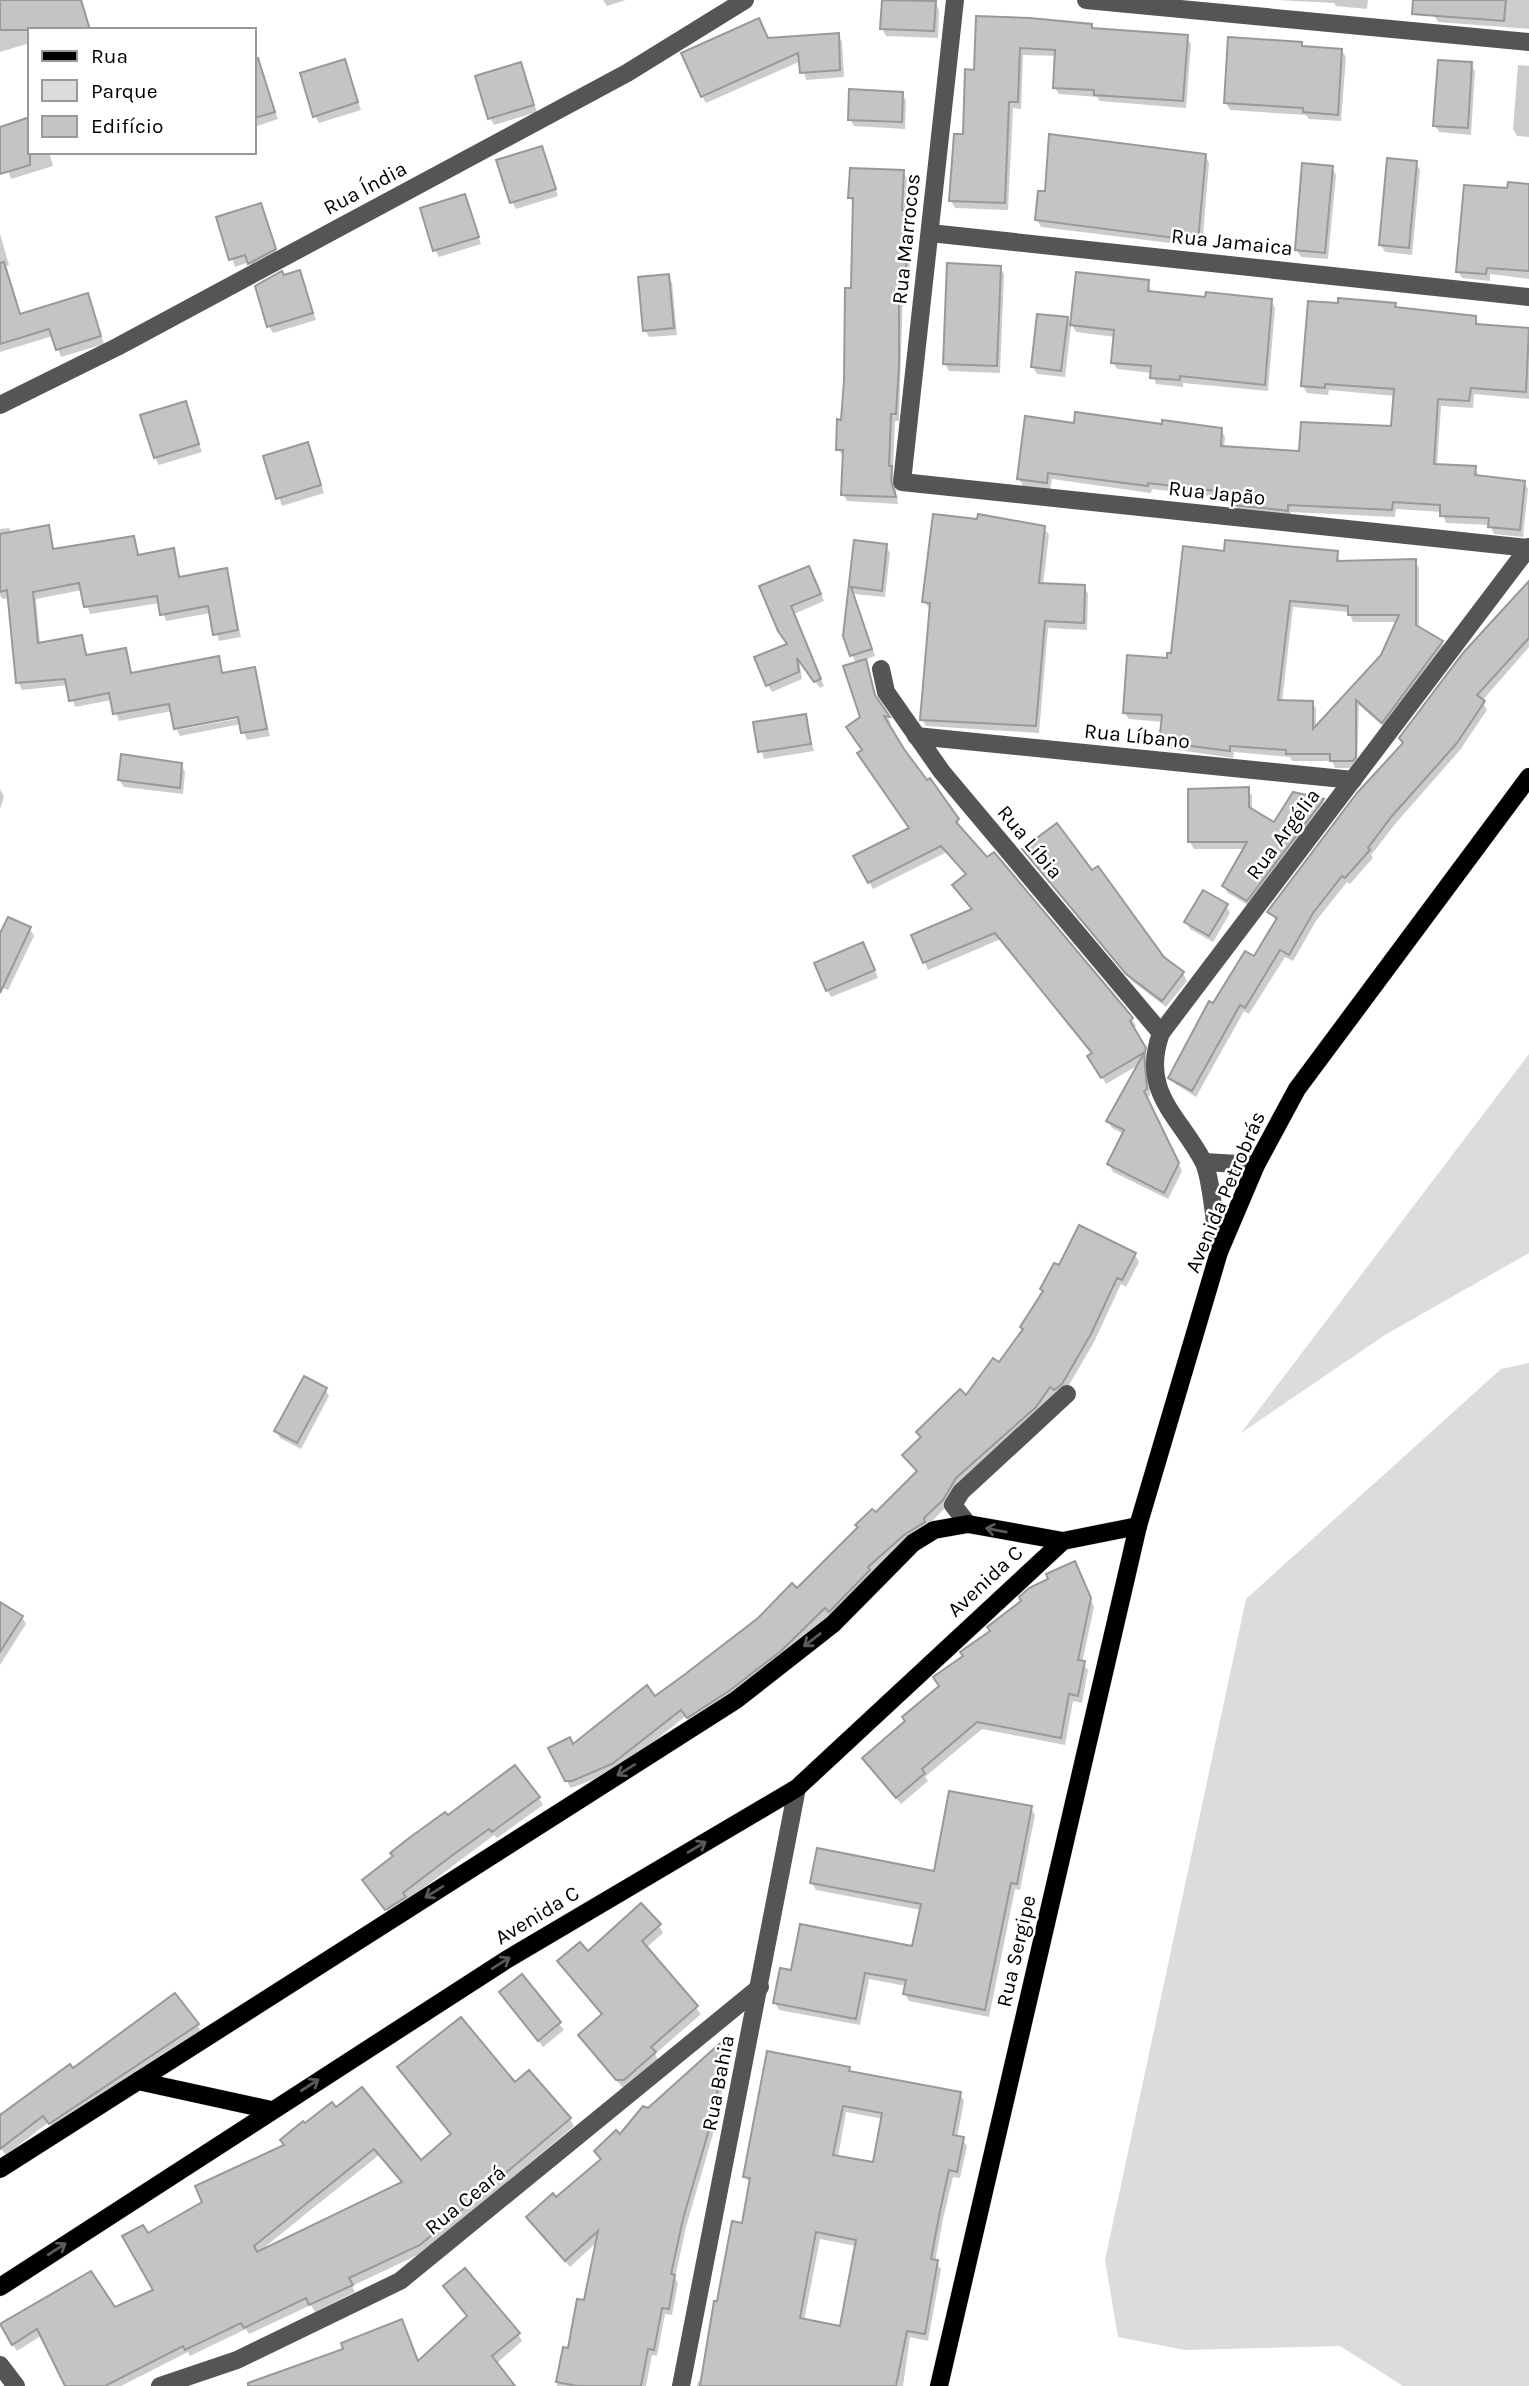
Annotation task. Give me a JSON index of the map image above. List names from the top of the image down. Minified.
{"streets":{"main road":["Avenida Petrobrás","Avenida C","Rua Sergipe"],"street":["Rua Índia","Rua Marrocos","Rua Jamaica","Rua Japão","Rua Líbano","Rua Argélia","Rua Líbia","Rua Bahia","Rua Ceará"]},"crossings":[["Rua Marrocos","Rua Jamaica"],["Rua Marrocos","Rua Japão"],["Rua Japão","Rua Argélia"],["Rua Líbano","Rua Argélia"],["Rua Líbano","Rua Líbia"],["Rua Argélia","Rua Líbia"],["Rua Argélia","Avenida Petrobrás"],["Avenida Petrobrás","Avenida C"],["Avenida Petrobrás","Rua Sergipe"],["Avenida C","Rua Sergipe"],["Avenida C","Rua Bahia"],["Rua Bahia","Rua Ceará"]],"legend":["Rua","Parque","Edifício"]}
